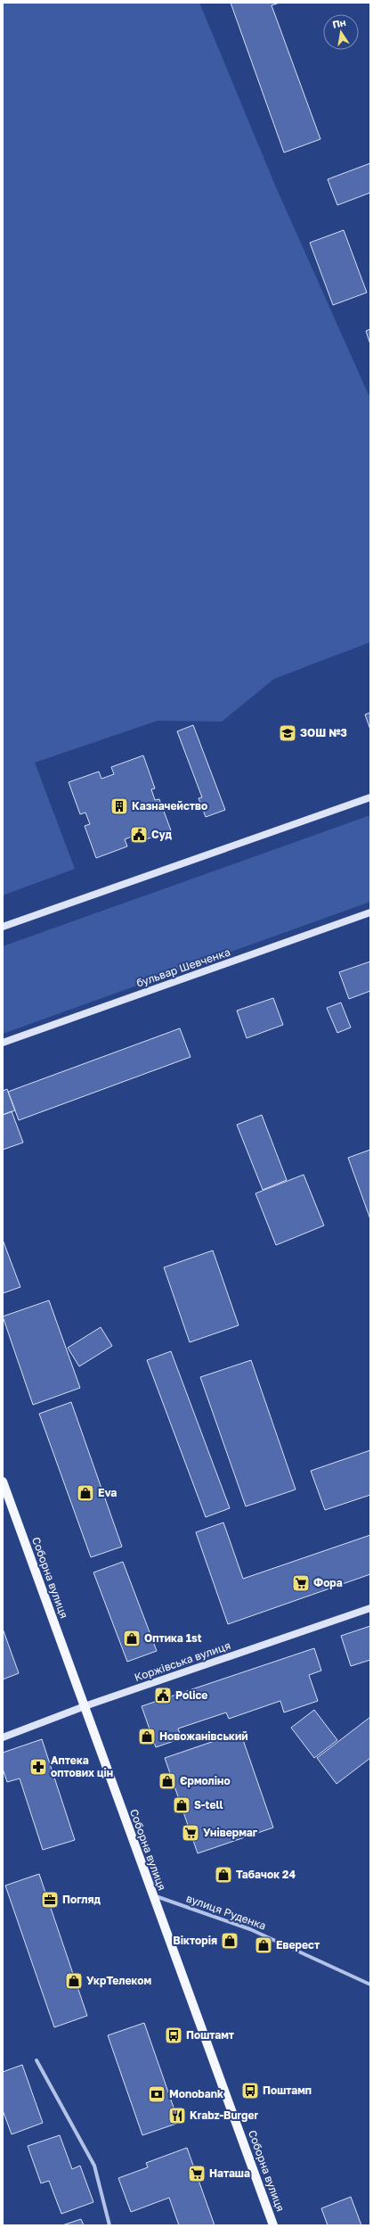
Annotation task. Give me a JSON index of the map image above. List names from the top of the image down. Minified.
{"streets":{"main road":["бульвар Шевченка","Соборна вулиця","Коржівська вулиця"],"street":["вулиця Руденка"]},"crossings":[["Соборна вулиця","Коржівська вулиця"],["Соборна вулиця","вулиця Руденка"]],"places":{"school or university":["ЗОШ №3"],"building":["Казначейство"],"public building":["Суд","Police"],"shop":["Eva","Оптика 1st","Новожанівський","Єрмоліно","S-tell","Табачок 24","Вікторія","Еверест","УкрТелеком"],"supermarket":["Фора","Універмаг","Наташа"],"pharmacy":["Аптека оптових цін"],"office":["Погляд"],"bus stop":["Поштамт","Поштамп"],"bank":["Monobank"],"restaurant":["Krabz-Burger"]},"north":"top"}
